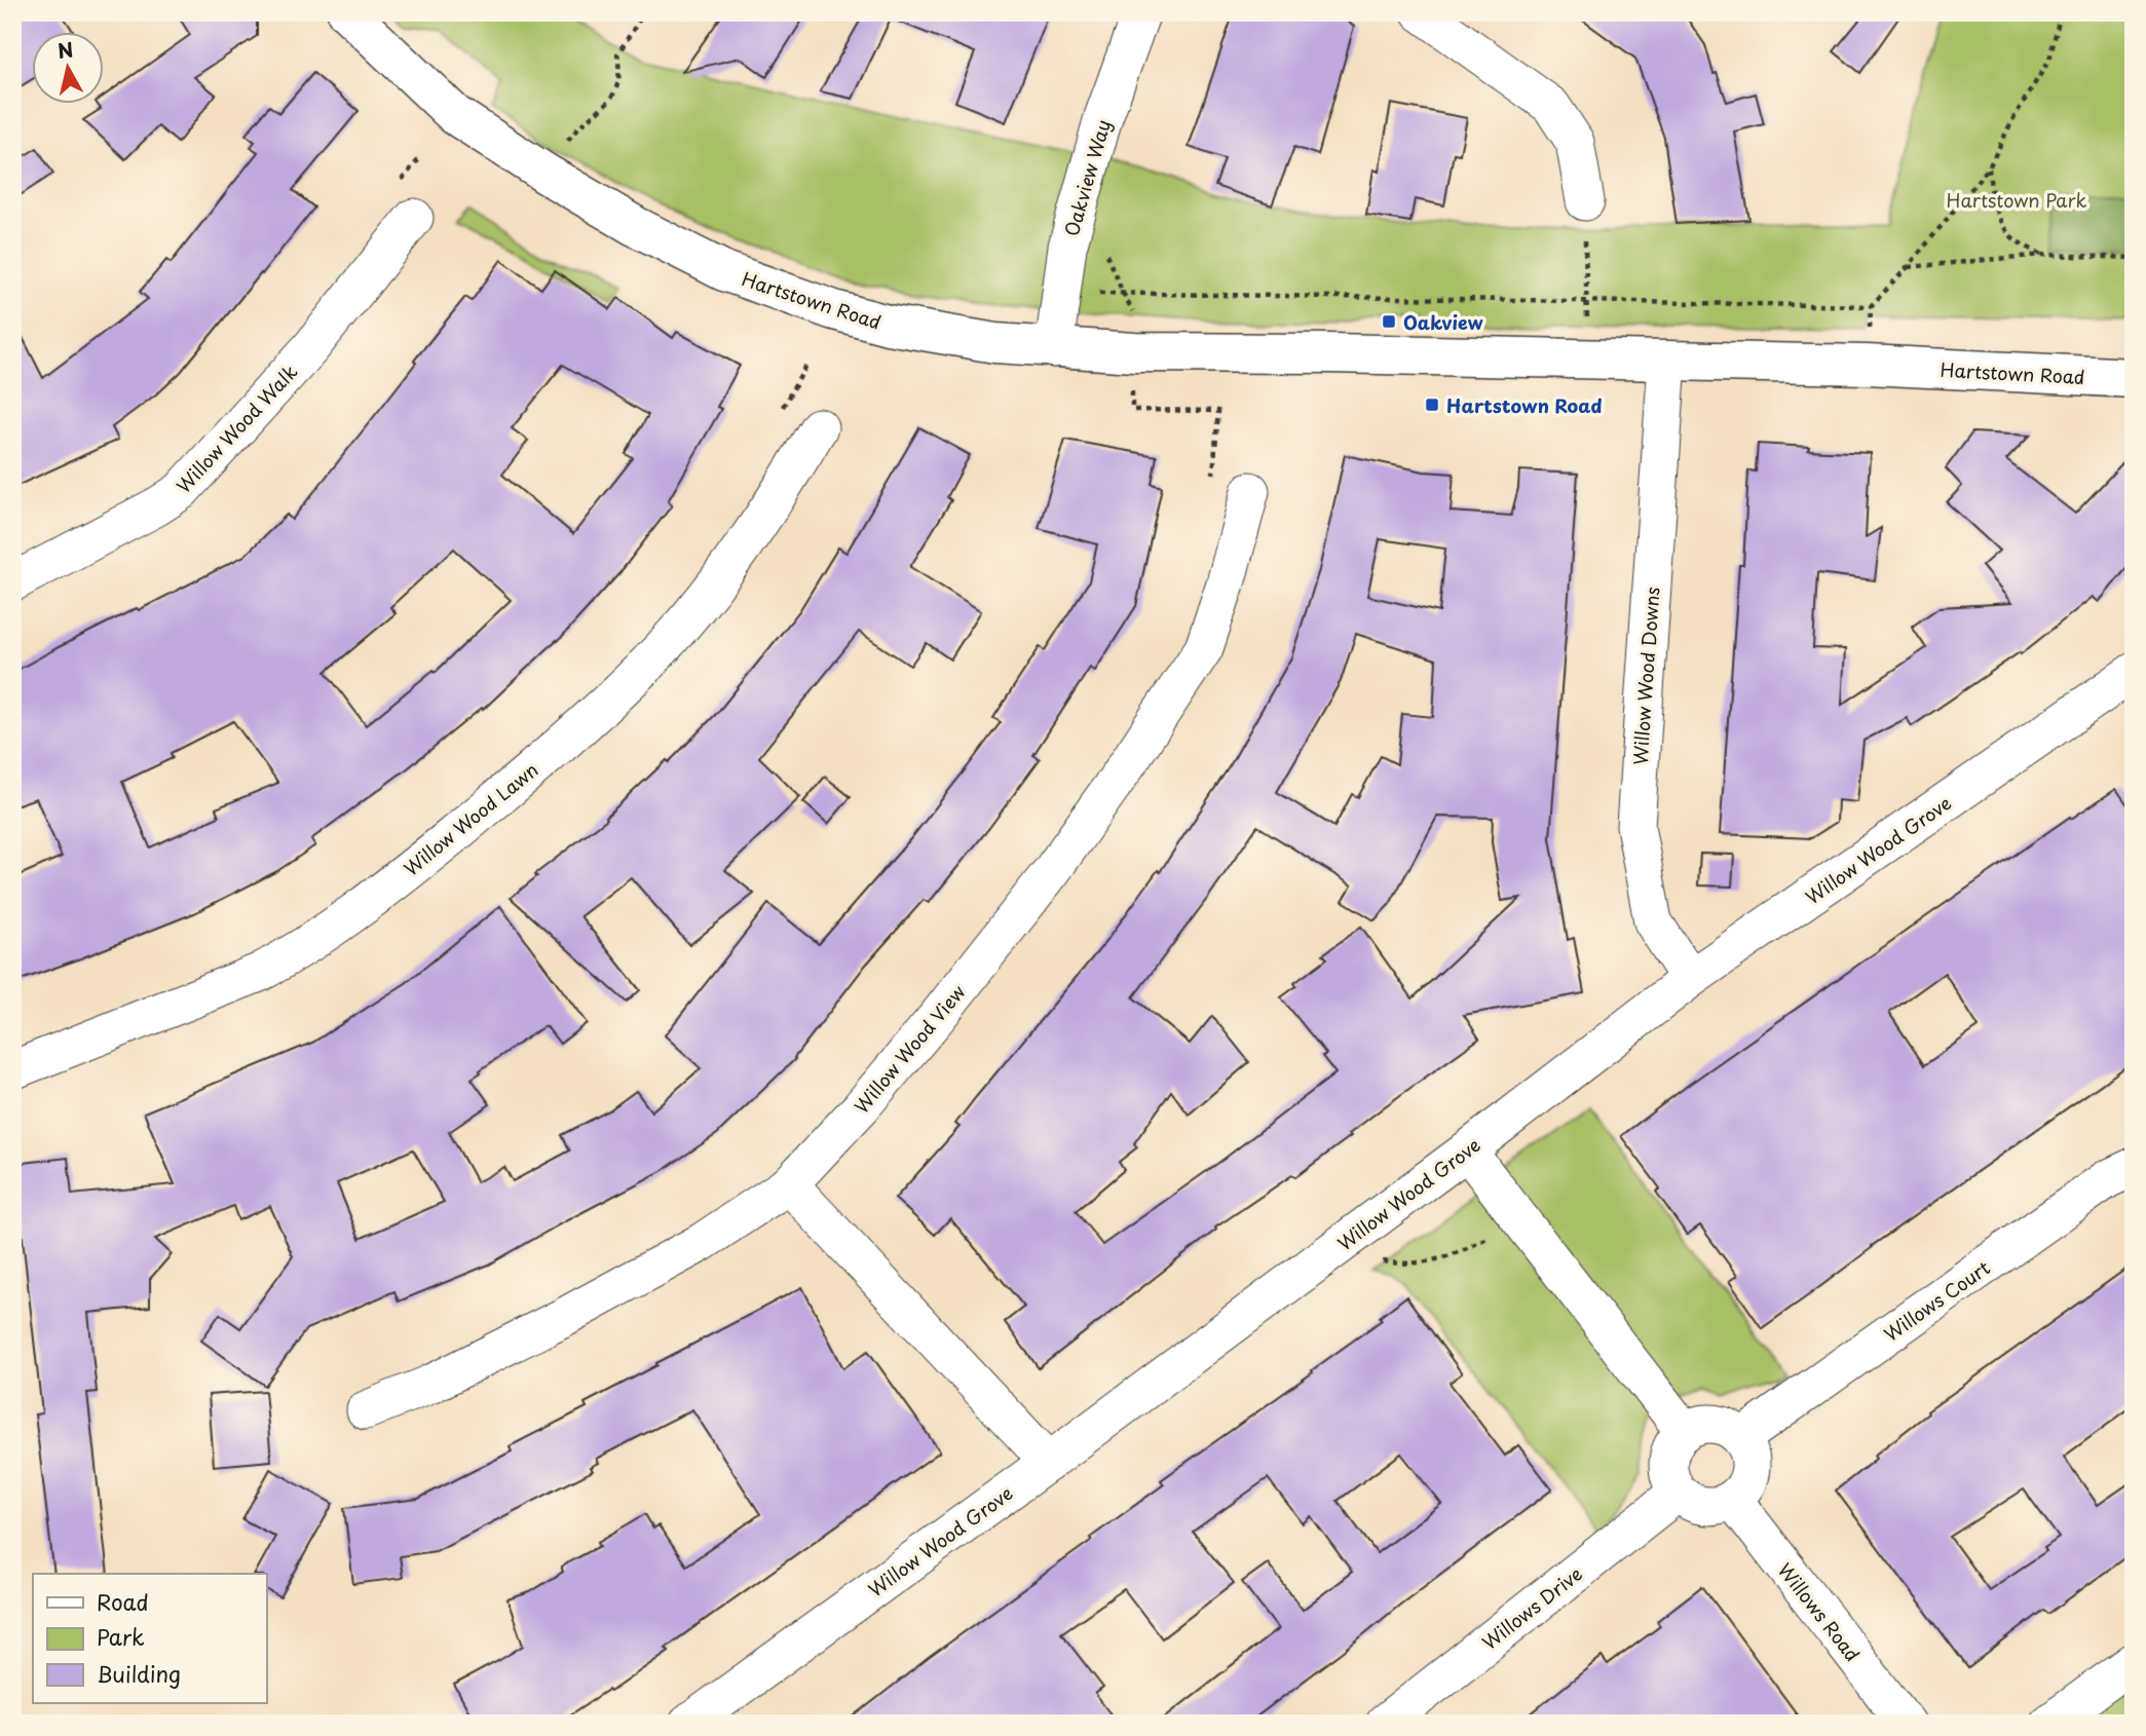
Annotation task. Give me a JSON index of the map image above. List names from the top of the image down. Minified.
{"streets":{"street":["Oakview Way","Hartstown Road","Willow Wood Walk","Willow Wood Downs","Willow Wood Lawn","Willow Wood Grove","Willow Wood View","Willows Court","Willows Drive","Willows Road"]},"crossings":[["Oakview Way","Hartstown Road"],["Hartstown Road","Willow Wood Downs"],["Willow Wood Downs","Willow Wood Grove"],["Willows Court","Willows Drive"],["Willows Court","Willows Road"],["Willows Drive","Willows Road"]],"parks":["Hartstown Park"],"places":{"transit":["Oakview","Hartstown Road"]},"legend":["Road","Park","Building"],"north":"top"}
